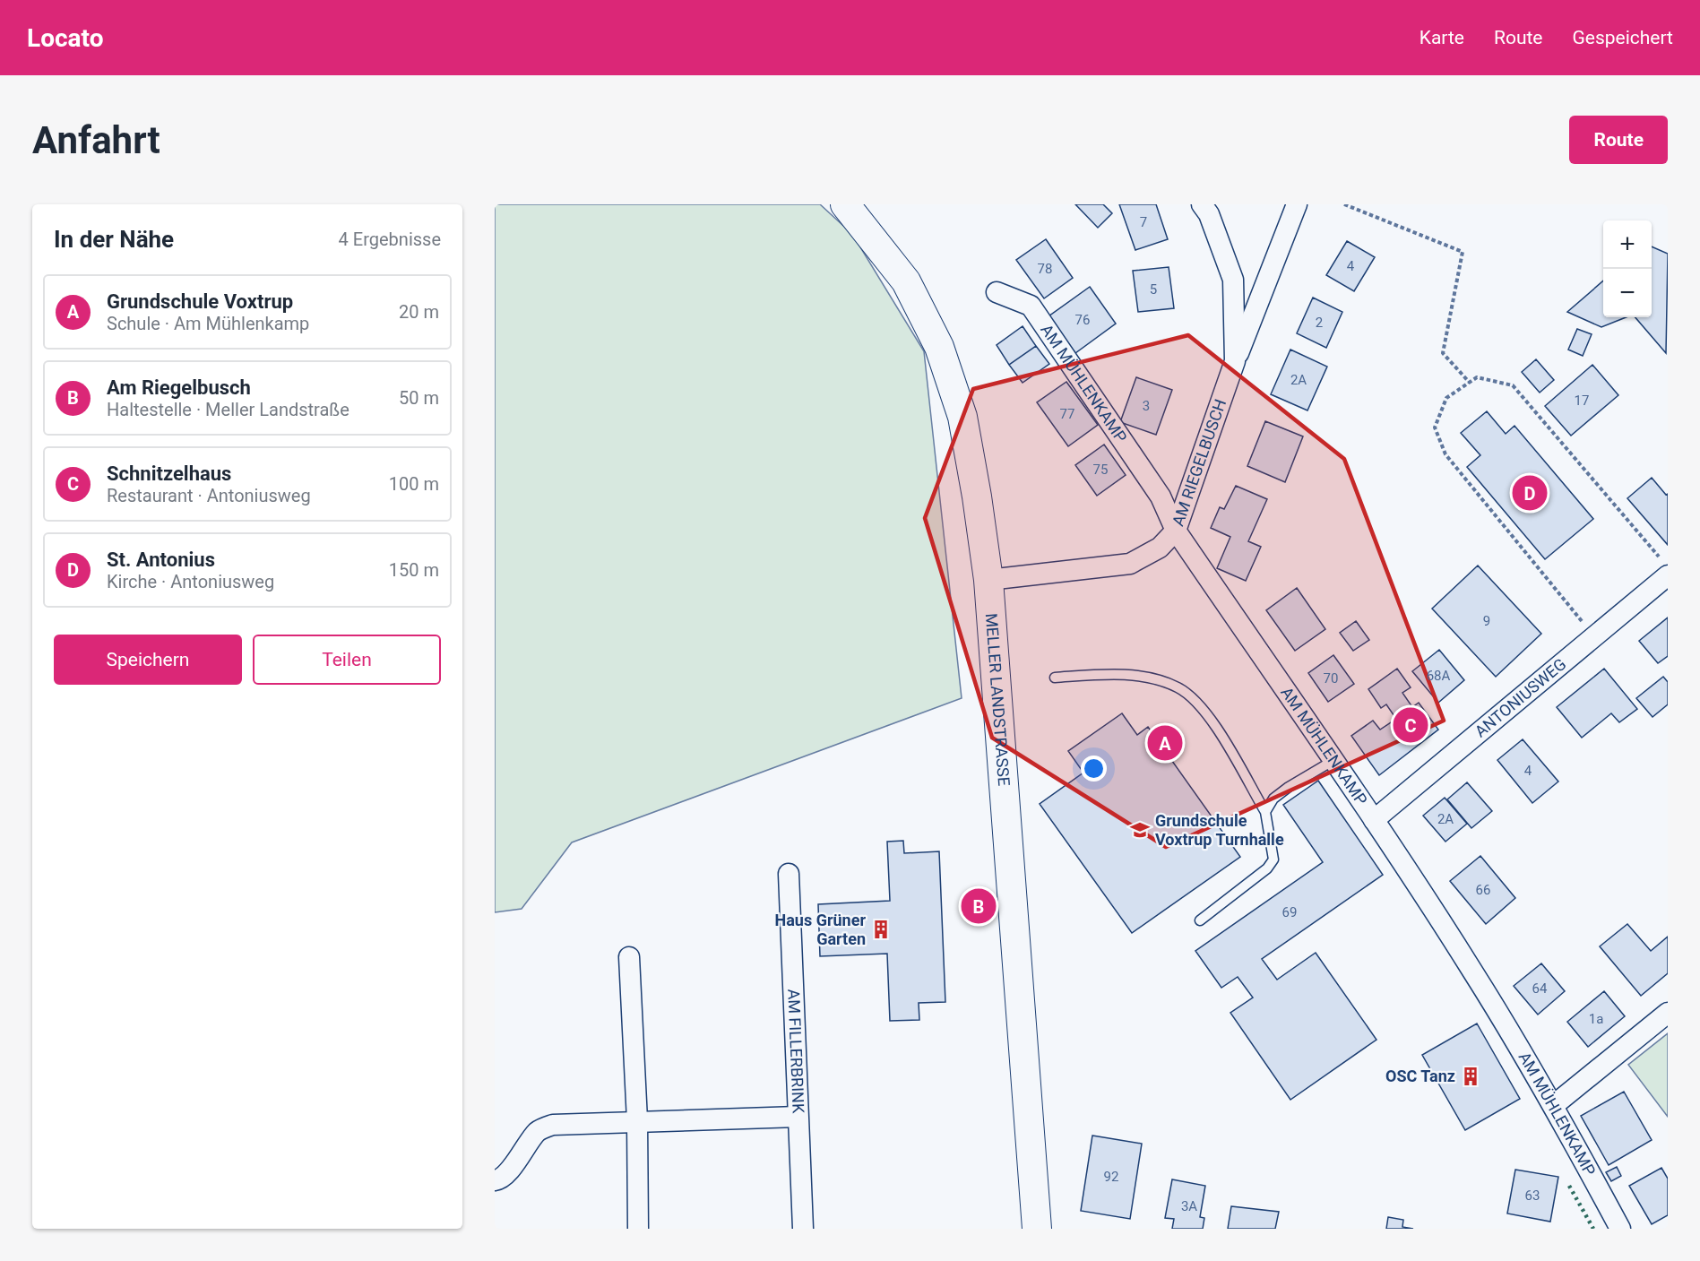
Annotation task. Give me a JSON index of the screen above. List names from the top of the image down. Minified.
{"streets":{"street":["AM MÜHLENKAMP","AM RIEGELBUSCH","ANTONIUSWEG","MELLER LANDSTRASSE","AM FILLERBRINK"]},"crossings":[["AM MÜHLENKAMP","AM RIEGELBUSCH"],["AM MÜHLENKAMP","ANTONIUSWEG"],["AM RIEGELBUSCH","MELLER LANDSTRASSE"]],"places":{"school or university":["Grundschule Voxtrup Turnhalle"],"building":["Haus Grüner Garten","OSC Tanz"]},"house_numbers":["7","4","78","5","76","2","2A","17","3","77","75","9","68A","70","4","2A","66","69","64","1a","92","63","3A"],"page":{"header":"Locato","nav":["Karte","Route","Gespeichert"],"buttons":["Route",["Speichern","Teilen"]],"title":"Anfahrt","heading":["In der Nähe","4 Ergebnisse"],"map_buttons":["+","−"],"list":[{"mark":"A","name":"Grundschule Voxtrup","note":"Schule · Am Mühlenkamp","value":"20 m"},{"mark":"B","name":"Am Riegelbusch","note":"Haltestelle · Meller Landstraße","value":"50 m"},{"mark":"C","name":"Schnitzelhaus","note":"Restaurant · Antoniusweg","value":"100 m"},{"mark":"D","name":"St. Antonius","note":"Kirche · Antoniusweg","value":"150 m"}],"pins":["D","C","A","B"]}}
